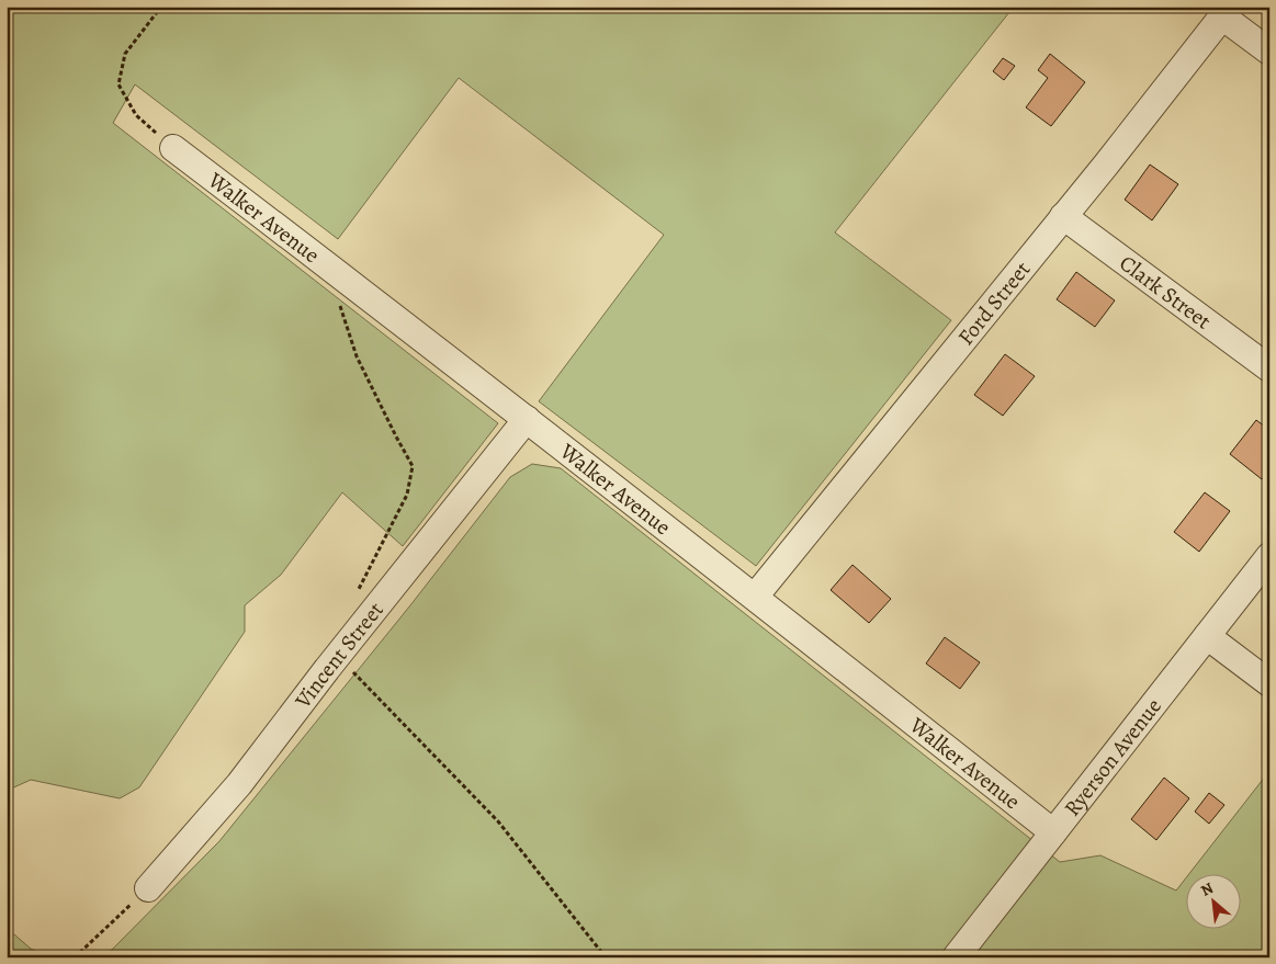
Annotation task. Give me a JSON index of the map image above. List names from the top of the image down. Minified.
{"streets":{"street":["Walker Avenue","Clark Street","Ford Street","Vincent Street","Ryerson Avenue"]},"crossings":[["Walker Avenue","Ford Street"],["Walker Avenue","Vincent Street"],["Walker Avenue","Ryerson Avenue"],["Clark Street","Ford Street"]],"north":"top left"}
